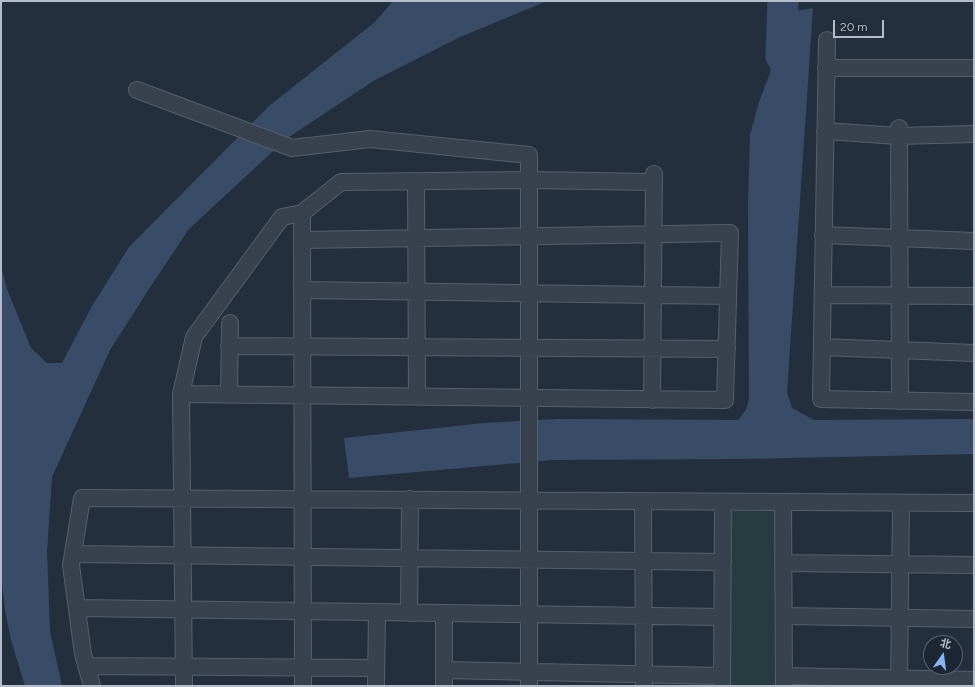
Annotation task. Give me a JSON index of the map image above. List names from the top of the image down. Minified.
{"scale_bar":"20 m","north":"top"}
